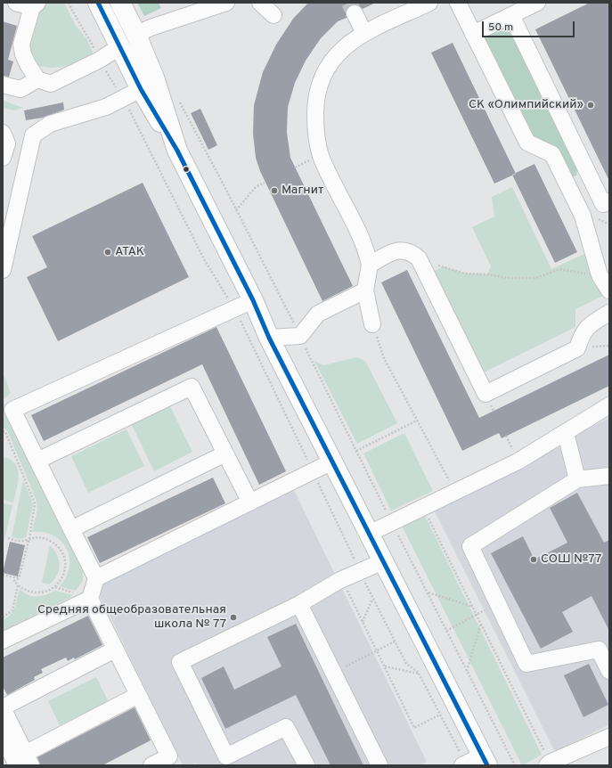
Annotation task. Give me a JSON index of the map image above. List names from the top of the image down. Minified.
{"places":["СК «Олимпийский»","Магнит","АТАК","СОШ №77","Средняя общеобразовательная школа № 77"],"scale_bar":"50 m"}
